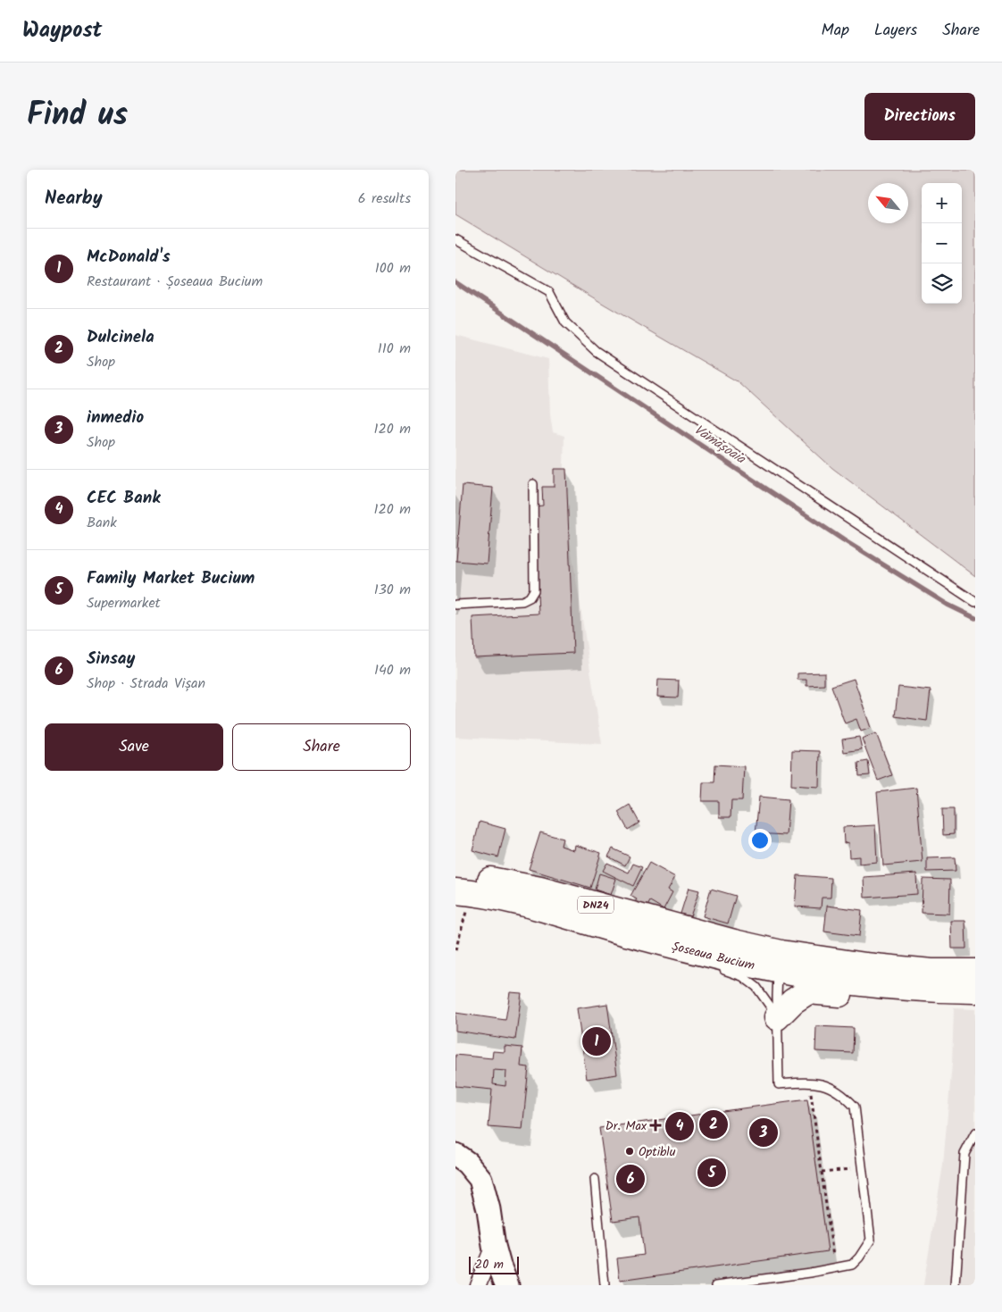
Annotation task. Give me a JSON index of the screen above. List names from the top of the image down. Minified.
{"streets":{"main road":["DN24","Șoseaua Bucium"]},"water":["Vămășoaia"],"places":{"health":["Dr. Max"],"other":["Optiblu"]},"scale_bar":"20 m","north":"top left","page":{"header":"Waypost","nav":["Map","Layers","Share"],"title":"Find us","buttons":["Directions",["Save","Share"]],"heading":["Nearby","6 results"],"map_buttons":["+","−"],"list":[{"mark":"1","name":"McDonald's","note":"Restaurant · Șoseaua Bucium","value":"100 m"},{"mark":"2","name":"Dulcinela","note":"Shop","value":"110 m"},{"mark":"3","name":"inmedio","note":"Shop","value":"120 m"},{"mark":"4","name":"CEC Bank","note":"Bank","value":"120 m"},{"mark":"5","name":"Family Market Bucium","note":"Supermarket","value":"130 m"},{"mark":"6","name":"Sinsay","note":"Shop · Strada Vișan","value":"140 m"}],"pins":["1","2","4","3","5","6"],"scale":"20 m"}}
